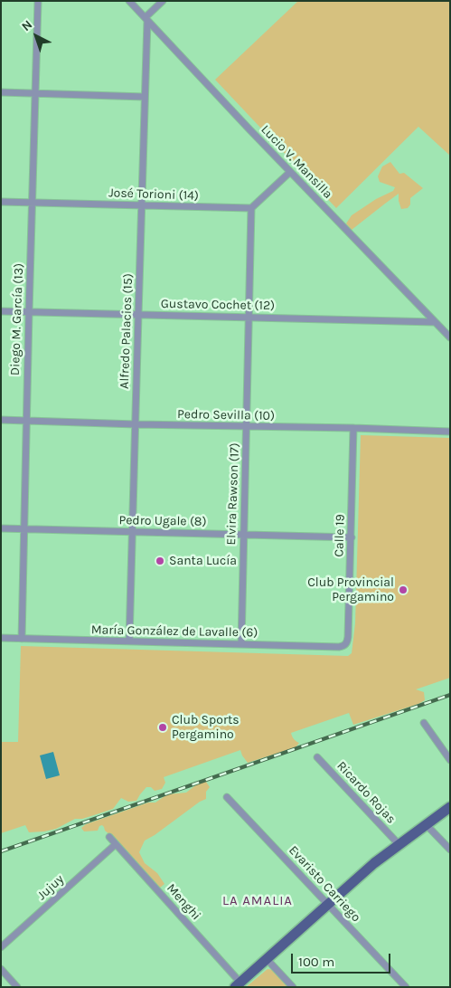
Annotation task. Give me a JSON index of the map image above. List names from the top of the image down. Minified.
{"streets":{"street":["Lucio V. Mansilla","José Torioni (14)","Gustavo Cochet (12)","Diego M. García (13)","Alfredo Palacios (15)","Pedro Sevilla (10)","Elvira Rawson (17)","Pedro Ugale (8)","Calle 19","María González de Lavalle (6)","Ricardo Rojas","Evaristo Carriego","Jujuy","Menghi"]},"crossings":[["Lucio V. Mansilla","Gustavo Cochet (12)"],["Lucio V. Mansilla","Alfredo Palacios (15)"],["José Torioni (14)","Diego M. García (13)"],["José Torioni (14)","Alfredo Palacios (15)"],["José Torioni (14)","Elvira Rawson (17)"],["Gustavo Cochet (12)","Diego M. García (13)"],["Gustavo Cochet (12)","Alfredo Palacios (15)"],["Gustavo Cochet (12)","Elvira Rawson (17)"],["Diego M. García (13)","Pedro Sevilla (10)"],["Diego M. García (13)","Pedro Ugale (8)"],["Diego M. García (13)","María González de Lavalle (6)"],["Alfredo Palacios (15)","Pedro Sevilla (10)"],["Alfredo Palacios (15)","Pedro Ugale (8)"],["Alfredo Palacios (15)","María González de Lavalle (6)"],["Pedro Sevilla (10)","Elvira Rawson (17)"],["Pedro Sevilla (10)","Calle 19"],["Elvira Rawson (17)","Pedro Ugale (8)"],["Elvira Rawson (17)","María González de Lavalle (6)"],["Pedro Ugale (8)","Calle 19"],["Calle 19","María González de Lavalle (6)"],["Jujuy","Menghi"]],"districts":["LA AMALIA"],"places":["Santa Lucía","Club Provincial Pergamino","Club Sports Pergamino"],"scale_bar":"100 m","north":"top left"}
